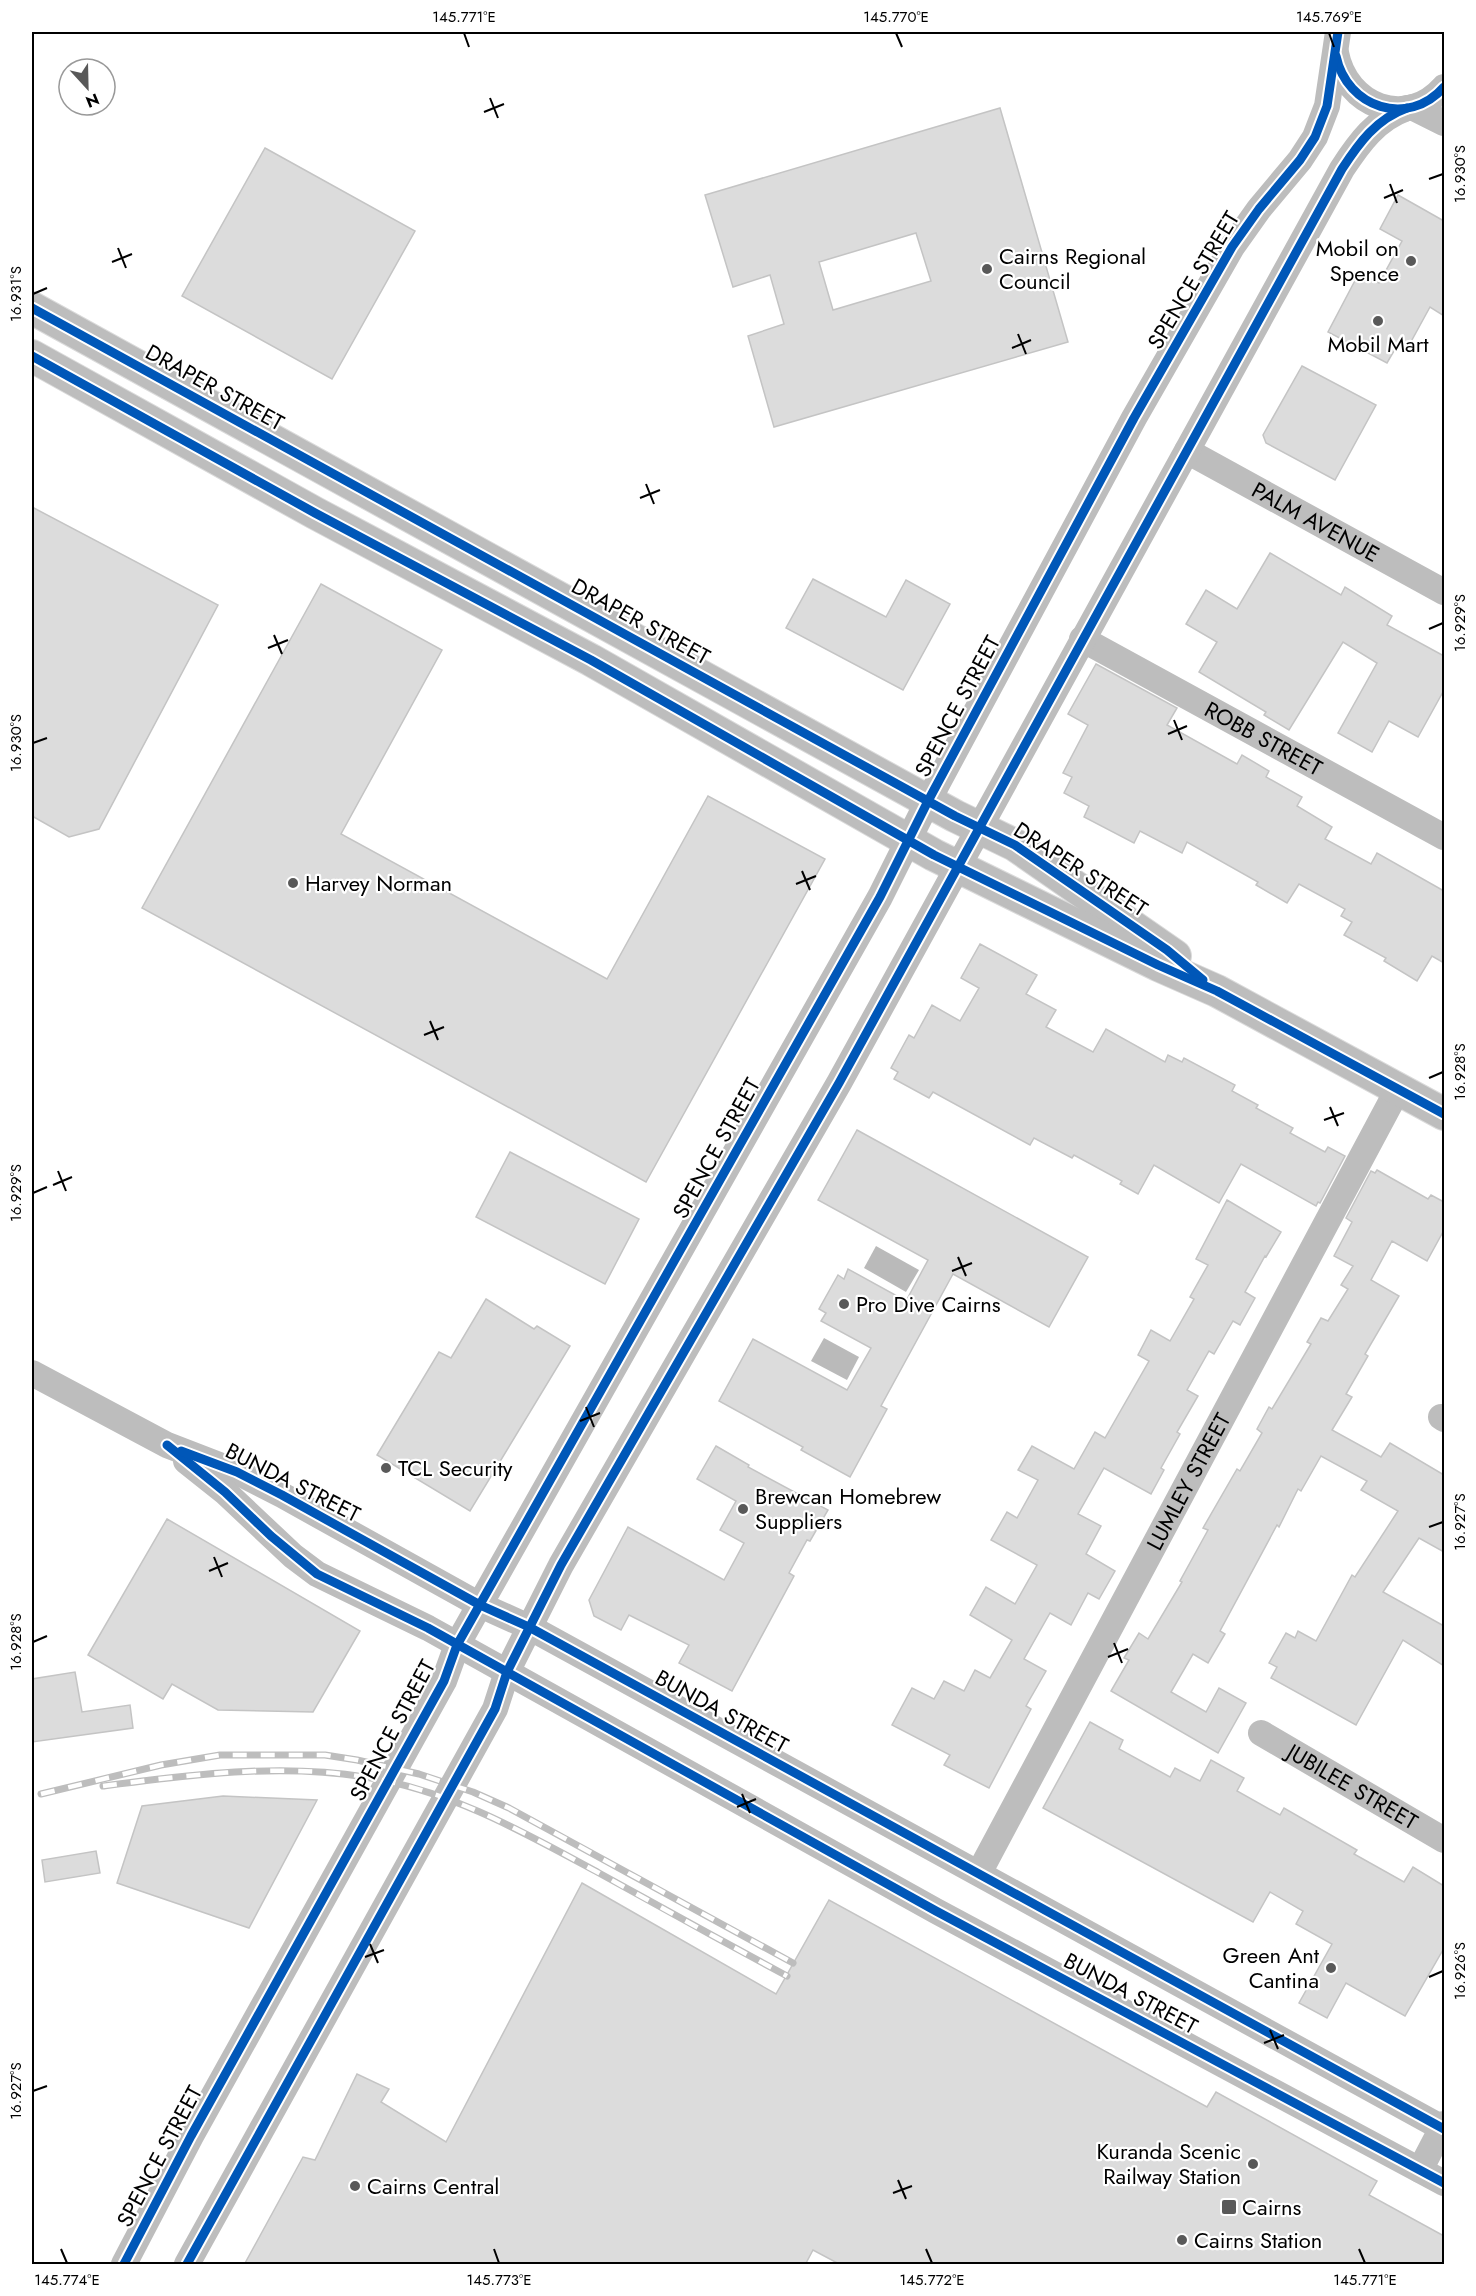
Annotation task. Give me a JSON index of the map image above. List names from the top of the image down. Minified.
{"streets":{"main road":["DRAPER STREET"],"street":["SPENCE STREET","PALM AVENUE","ROBB STREET","LUMLEY STREET","BUNDA STREET","JUBILEE STREET"]},"crossings":[["SPENCE STREET","DRAPER STREET"],["SPENCE STREET","BUNDA STREET"],["DRAPER STREET","LUMLEY STREET"],["LUMLEY STREET","BUNDA STREET"]],"places":{"other":["Mobil on Spence","Cairns Regional Council","Mobil Mart","Harvey Norman","Pro Dive Cairns","TCL Security","Brewcan Homebrew Suppliers","Green Ant Cantina","Kuranda Scenic Railway Station","Cairns Central","Cairns Station"],"transit":["Cairns"]},"north":"bottom","coordinates":["145.771°E","145.770°E","145.769°E","16.930°S","16.931°S","16.929°S","16.928°S","16.927°S","16.926°S","145.774°E","145.773°E","145.772°E"]}
